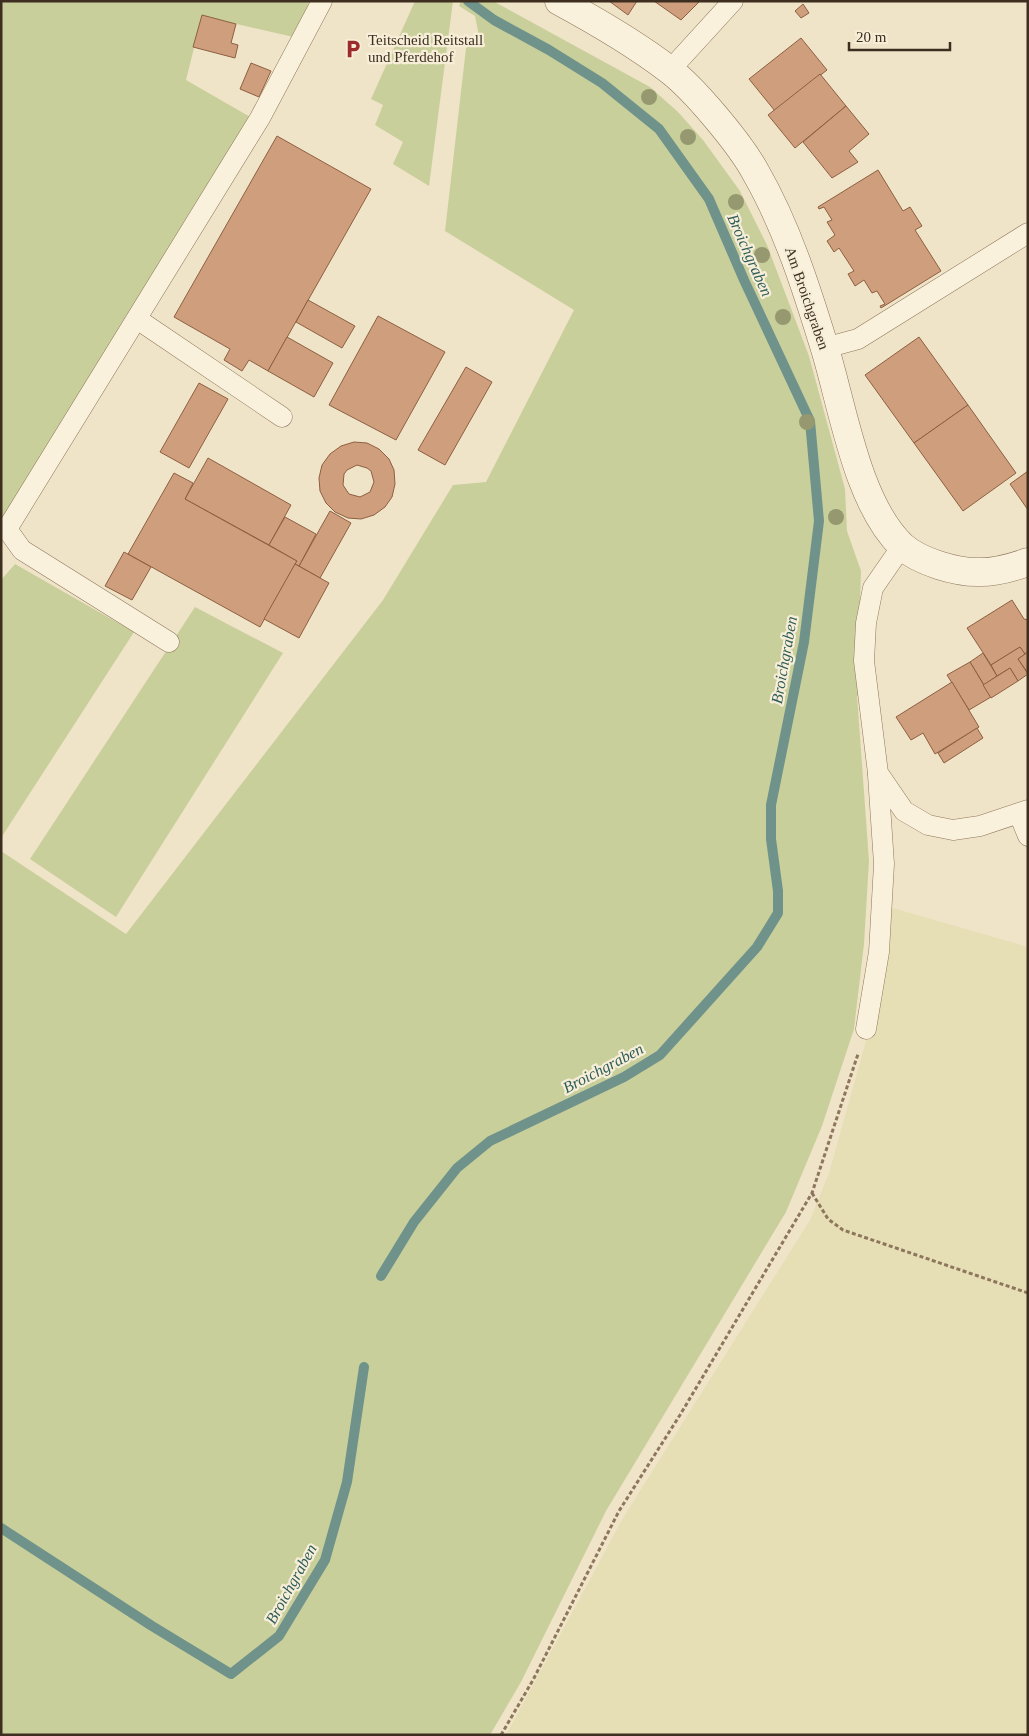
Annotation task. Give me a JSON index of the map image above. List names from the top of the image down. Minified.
{"streets":{"street":["Am Broichgraben"]},"water":["Broichgraben"],"places":{"parking":["Teitscheid Reitstall und Pferdehof"]},"scale_bar":"20 m"}
